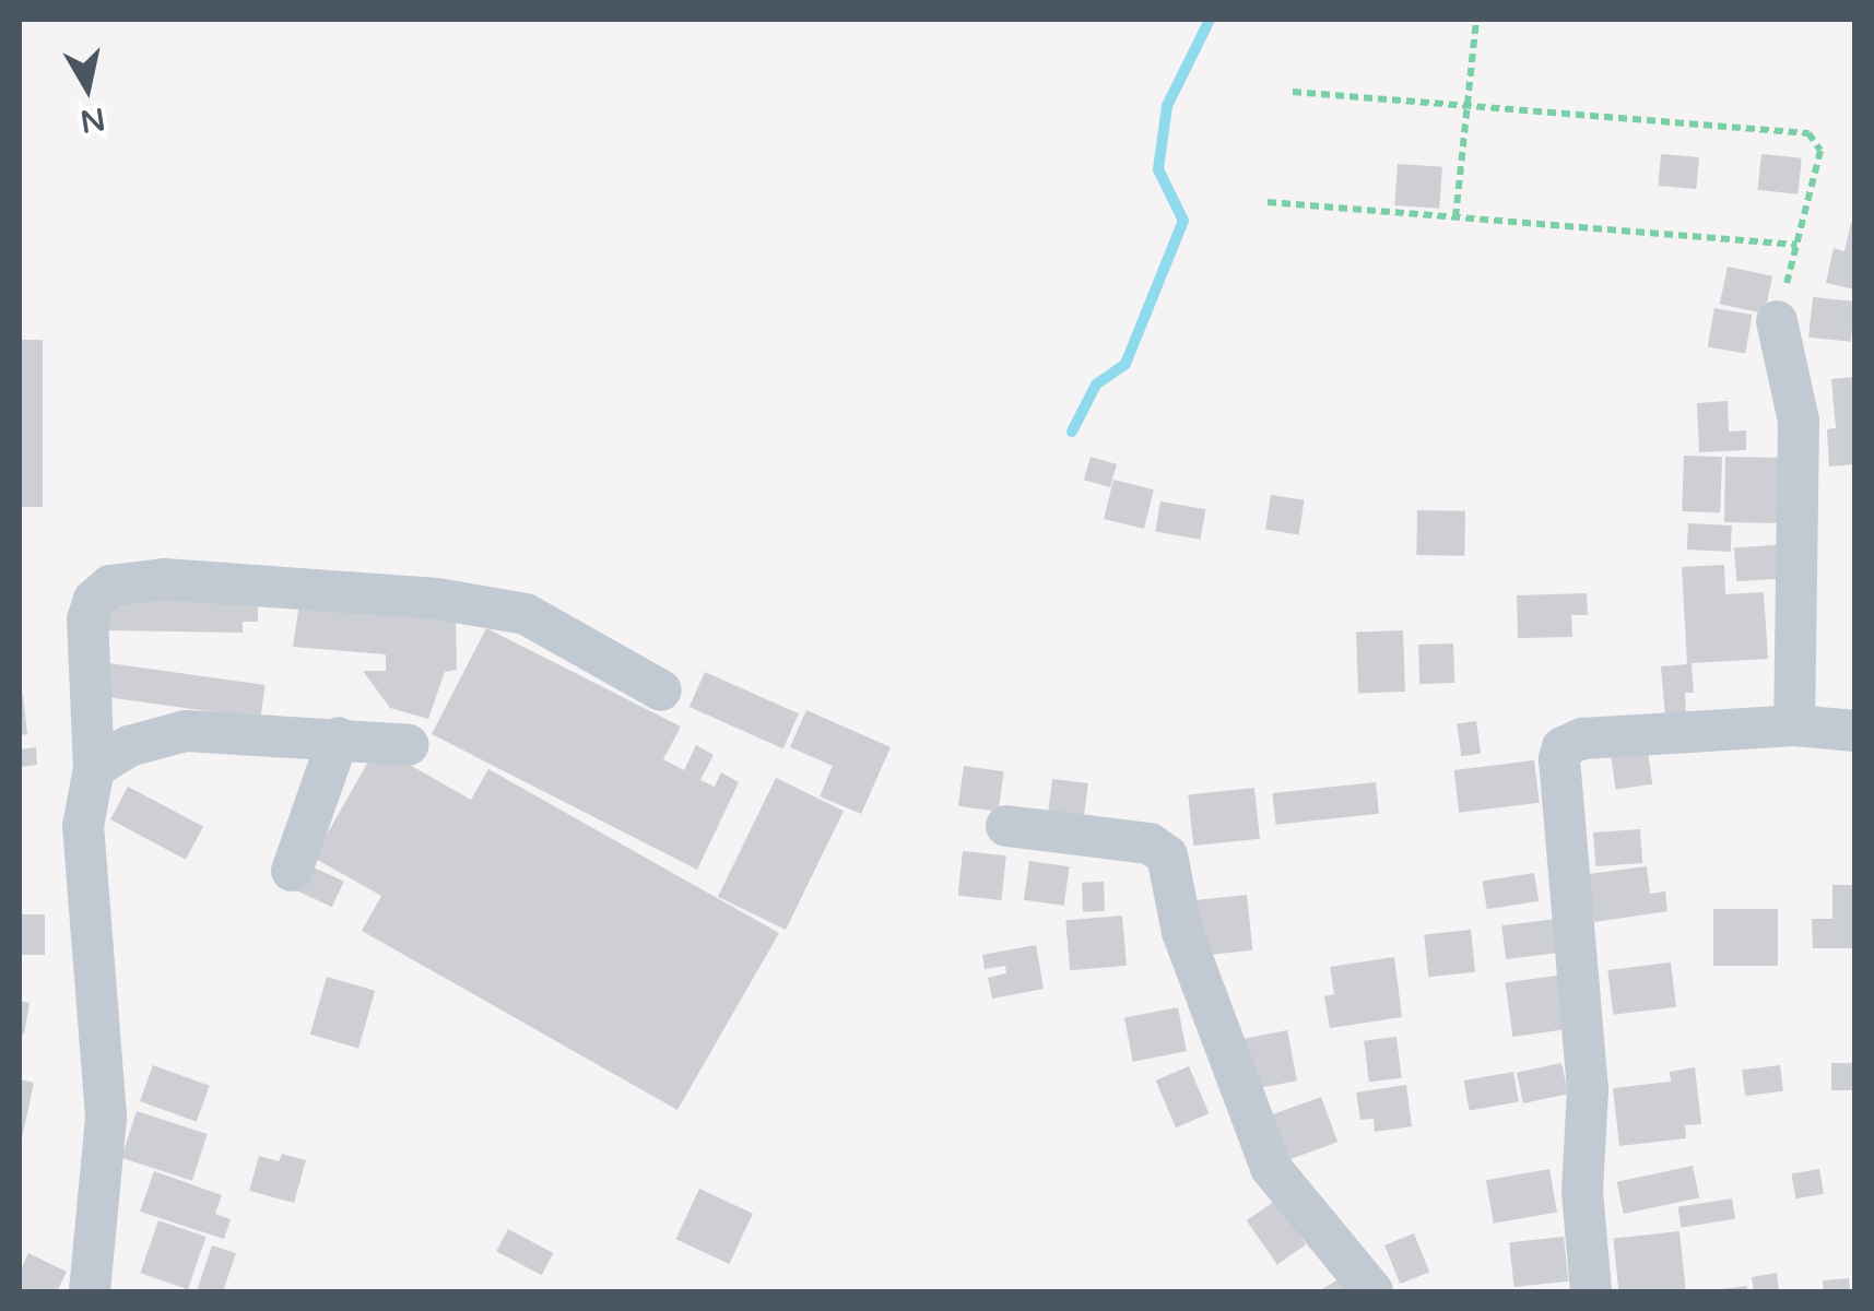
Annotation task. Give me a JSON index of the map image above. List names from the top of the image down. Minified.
{"north":"bottom"}
